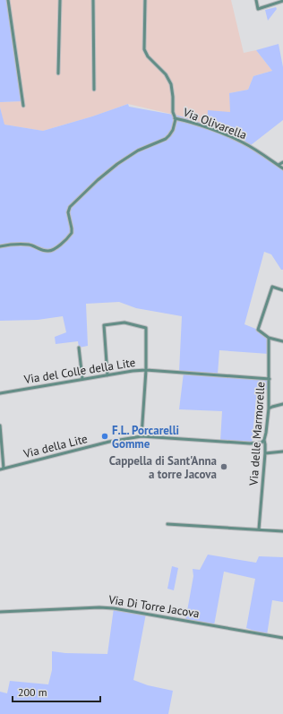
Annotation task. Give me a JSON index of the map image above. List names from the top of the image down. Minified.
{"streets":{"street":["Via Olivarella","Via del Colle della Lite","Via delle Marmorelle","Via della Lite","Via Di Torre Jacova"]},"crossings":[["Via del Colle della Lite","Via delle Marmorelle"],["Via delle Marmorelle","Via della Lite"]],"places":["F.L. Porcarelli Gomme","Cappella di Sant'Anna a torre Jacova"],"scale_bar":"200 m"}
